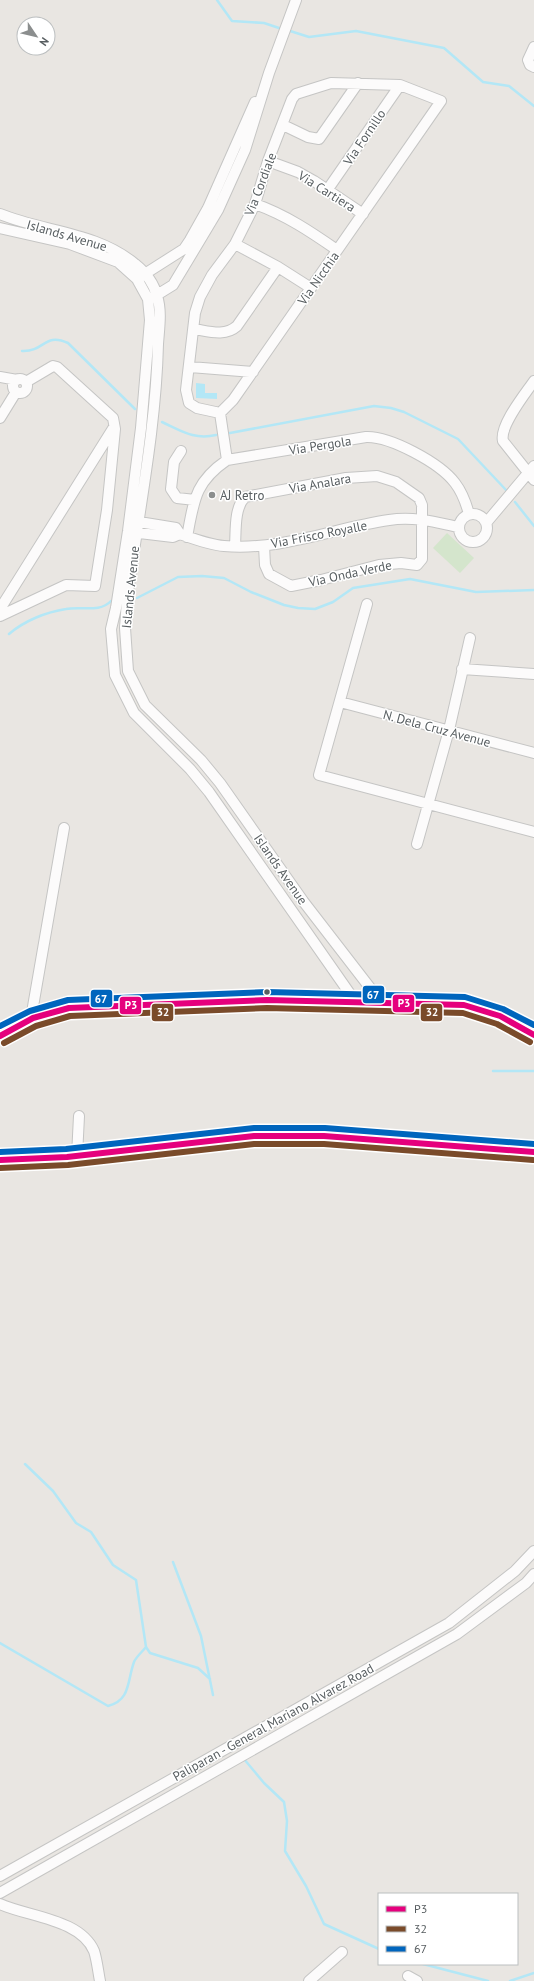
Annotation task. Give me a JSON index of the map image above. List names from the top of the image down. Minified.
{"streets":{"street":["Via Fornillo","Via Cordiale","Via Cartiera","Islands Avenue","Via Nicchia","Via Pergola","Via Analara","Via Frisco Royalle","Via Onda Verde","N. Dela Cruz Avenue","Paliparan - General Mariano Alvarez Road"]},"crossings":[["Via Fornillo","Via Cordiale"],["Via Fornillo","Via Cartiera"],["Via Cordiale","Via Cartiera"],["Via Cordiale","Via Nicchia"],["Via Cartiera","Via Nicchia"],["Islands Avenue","Via Frisco Royalle"],["Via Pergola","Via Frisco Royalle"],["Via Analara","Via Frisco Royalle"],["Via Analara","Via Onda Verde"],["Via Frisco Royalle","Via Onda Verde"]],"places":["AJ Retro"],"lines":["transit line 67","transit line P3","transit line 32"],"legend":["P3","32","67"],"north":"bottom right"}
